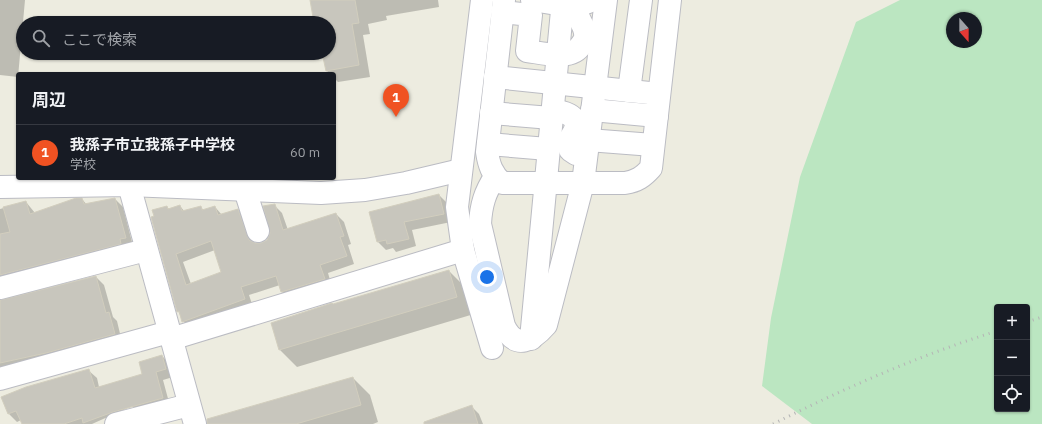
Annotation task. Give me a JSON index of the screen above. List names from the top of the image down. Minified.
{"north":"bottom","page":{"search":"ここで検索","heading":"周辺","pins":"1","list":[{"mark":"1","name":"我孫子市立我孫子中学校","note":"学校","value":"60 m"}],"map_buttons":["+","−"]}}
